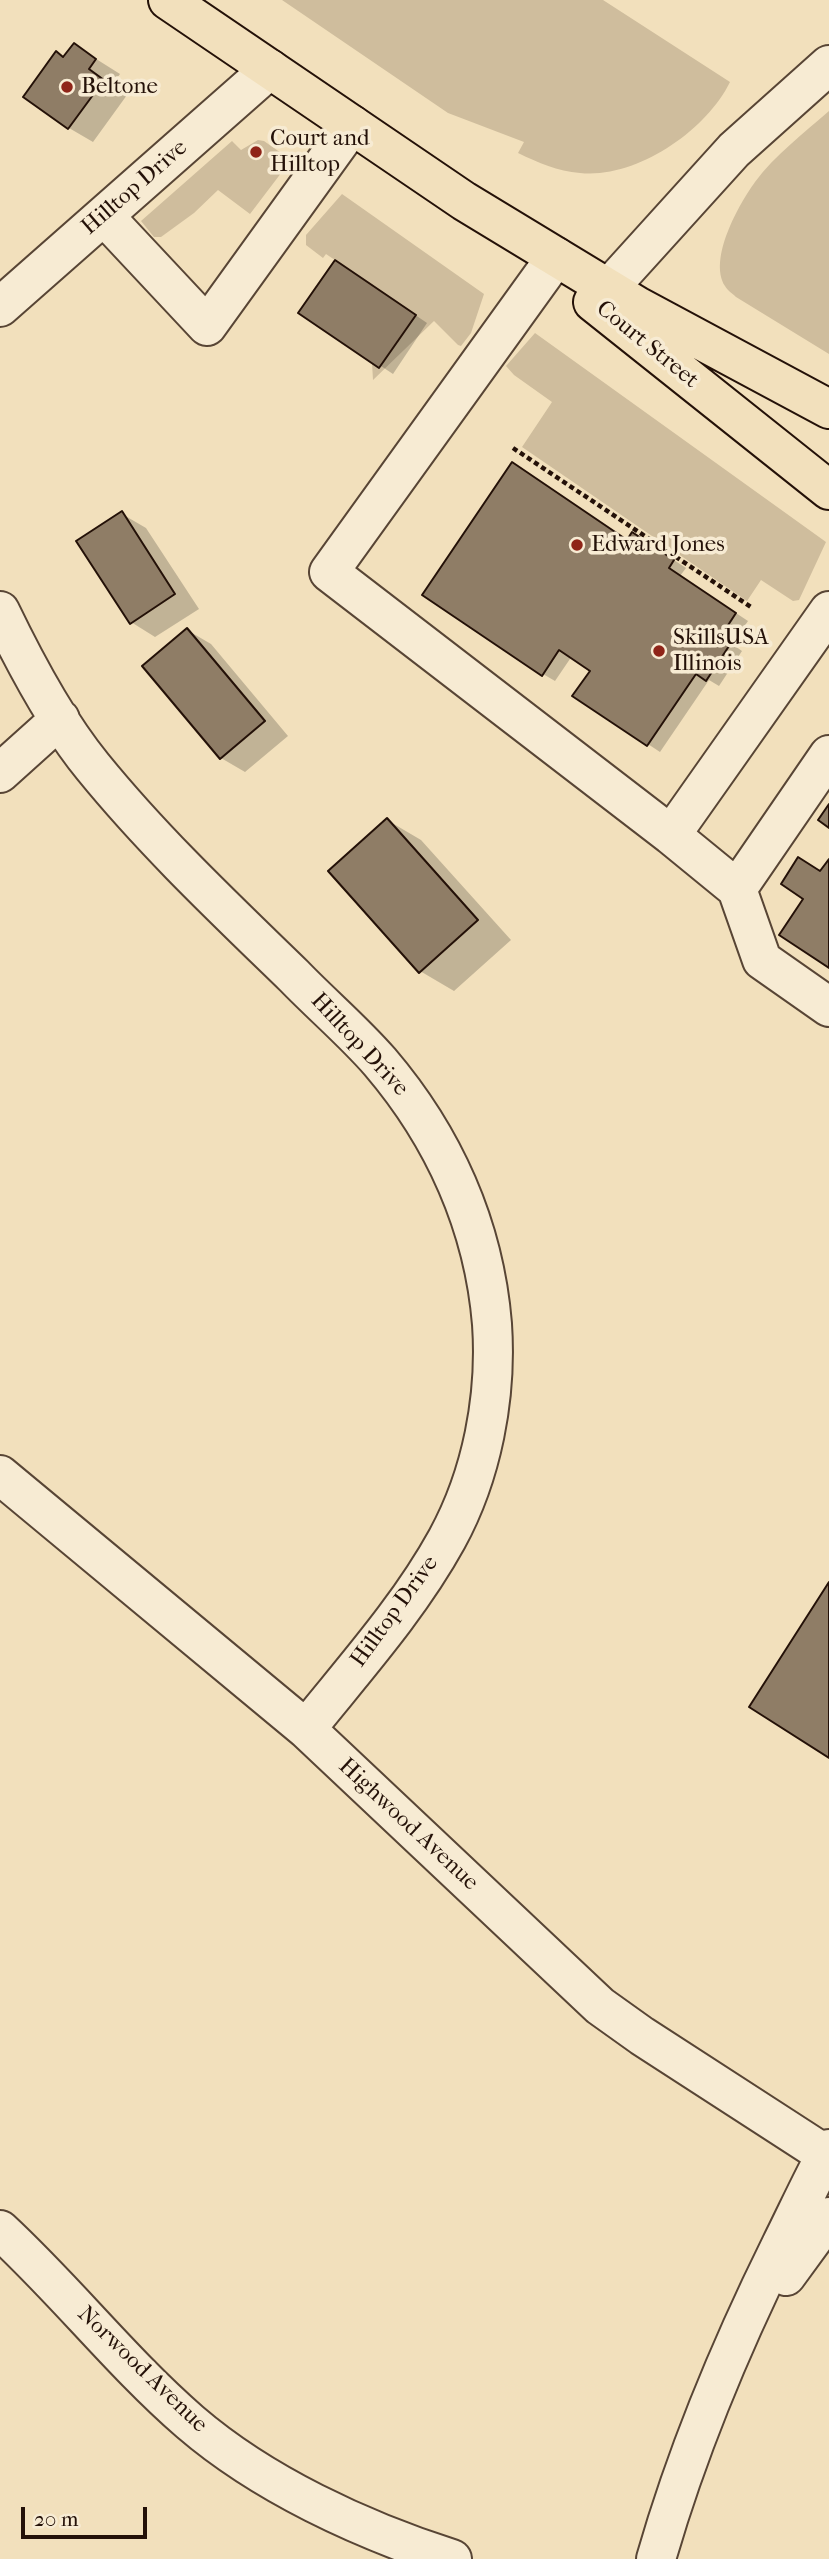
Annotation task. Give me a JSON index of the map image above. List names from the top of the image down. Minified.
{"streets":{"main road":["Court Street"],"street":["Hilltop Drive","Highwood Avenue","Norwood Avenue"]},"crossings":[["Hilltop Drive","Court Street"],["Hilltop Drive","Highwood Avenue"]],"places":["Beltone","Court and Hilltop","Edward Jones","SkillsUSA Illinois"],"scale_bar":"20 m"}
